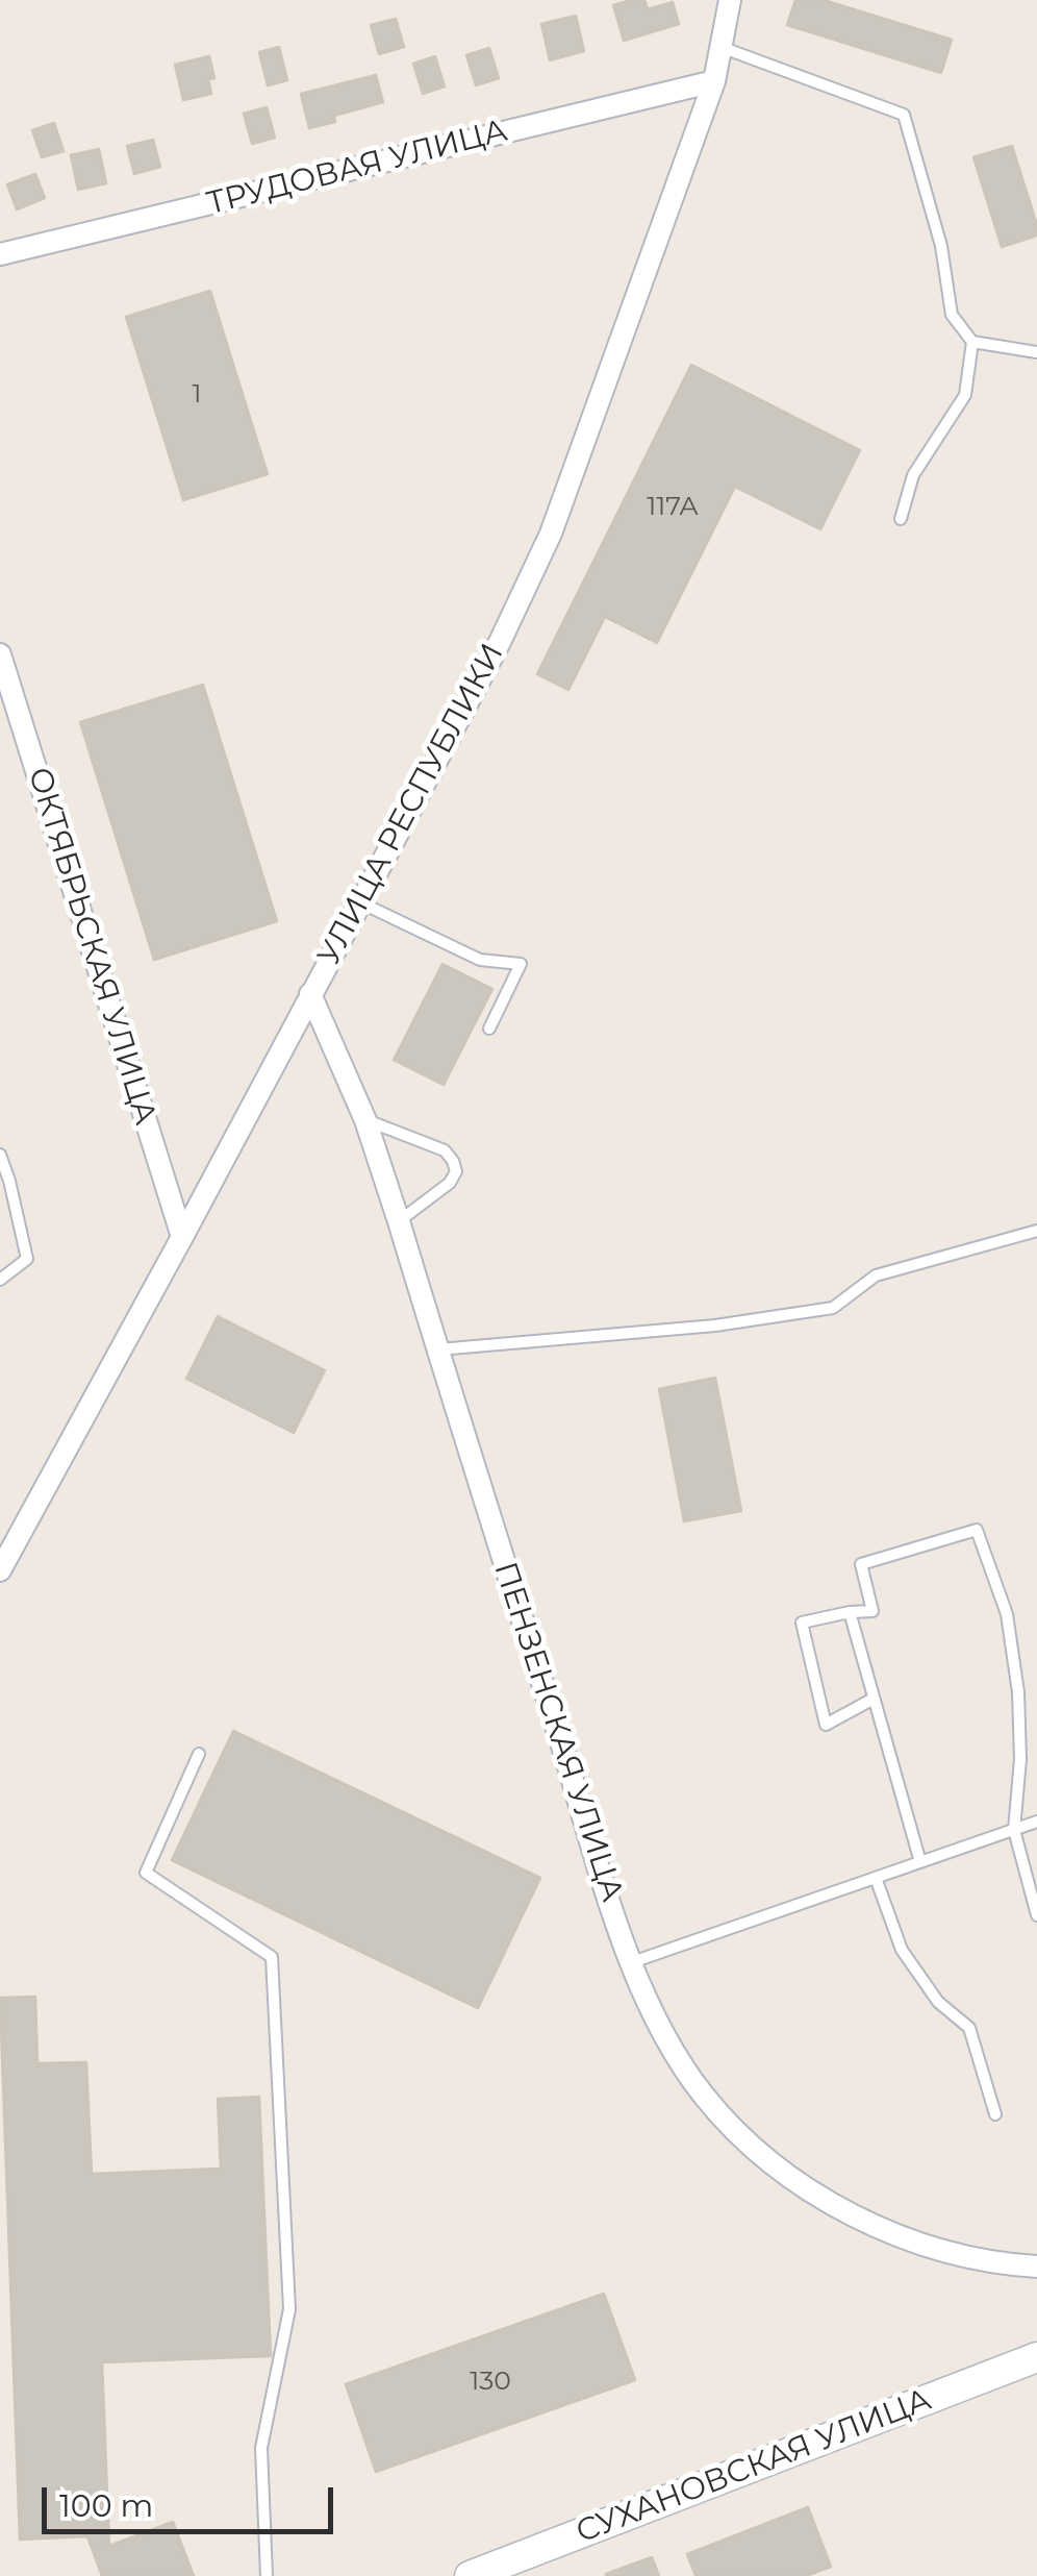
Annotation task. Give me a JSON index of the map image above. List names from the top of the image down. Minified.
{"streets":{"street":["ТРУДОВАЯ УЛИЦА","УЛИЦА РЕСПУБЛИКИ","ОКТЯБРЬСКАЯ УЛИЦА","ПЕНЗЕНСКАЯ УЛИЦА","СУХАНОВСКАЯ УЛИЦА"]},"crossings":[["ТРУДОВАЯ УЛИЦА","УЛИЦА РЕСПУБЛИКИ"],["УЛИЦА РЕСПУБЛИКИ","ОКТЯБРЬСКАЯ УЛИЦА"],["УЛИЦА РЕСПУБЛИКИ","ПЕНЗЕНСКАЯ УЛИЦА"]],"house_numbers":["1","117А","130"],"scale_bar":"100 m"}
